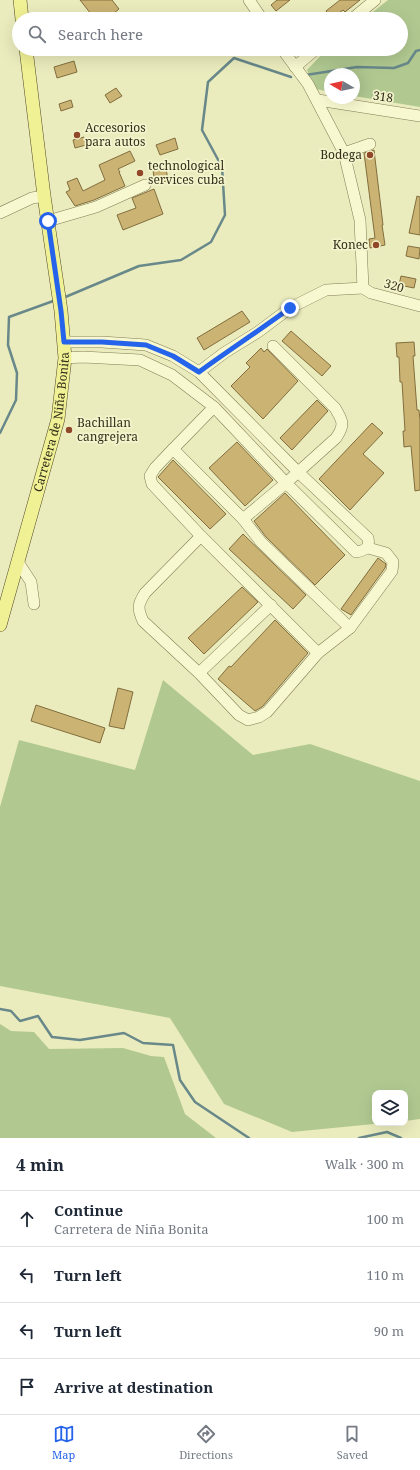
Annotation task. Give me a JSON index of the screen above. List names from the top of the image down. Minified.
{"streets":{"main road":["Carretera de Niña Bonita"],"street":["318","320"]},"places":["Accesorios para autos","Bodega","technological services cuba","Konec","Bachillan cangrejera"],"north":"left","page":{"search":"Search here","heading":["4 min","Walk · 300 m"],"list":[["Continue","Carretera de Niña Bonita","100 m"],["Turn left","110 m"],["Turn left","90 m"],"Arrive at destination"],"nav":["Map","Directions","Saved"]}}
